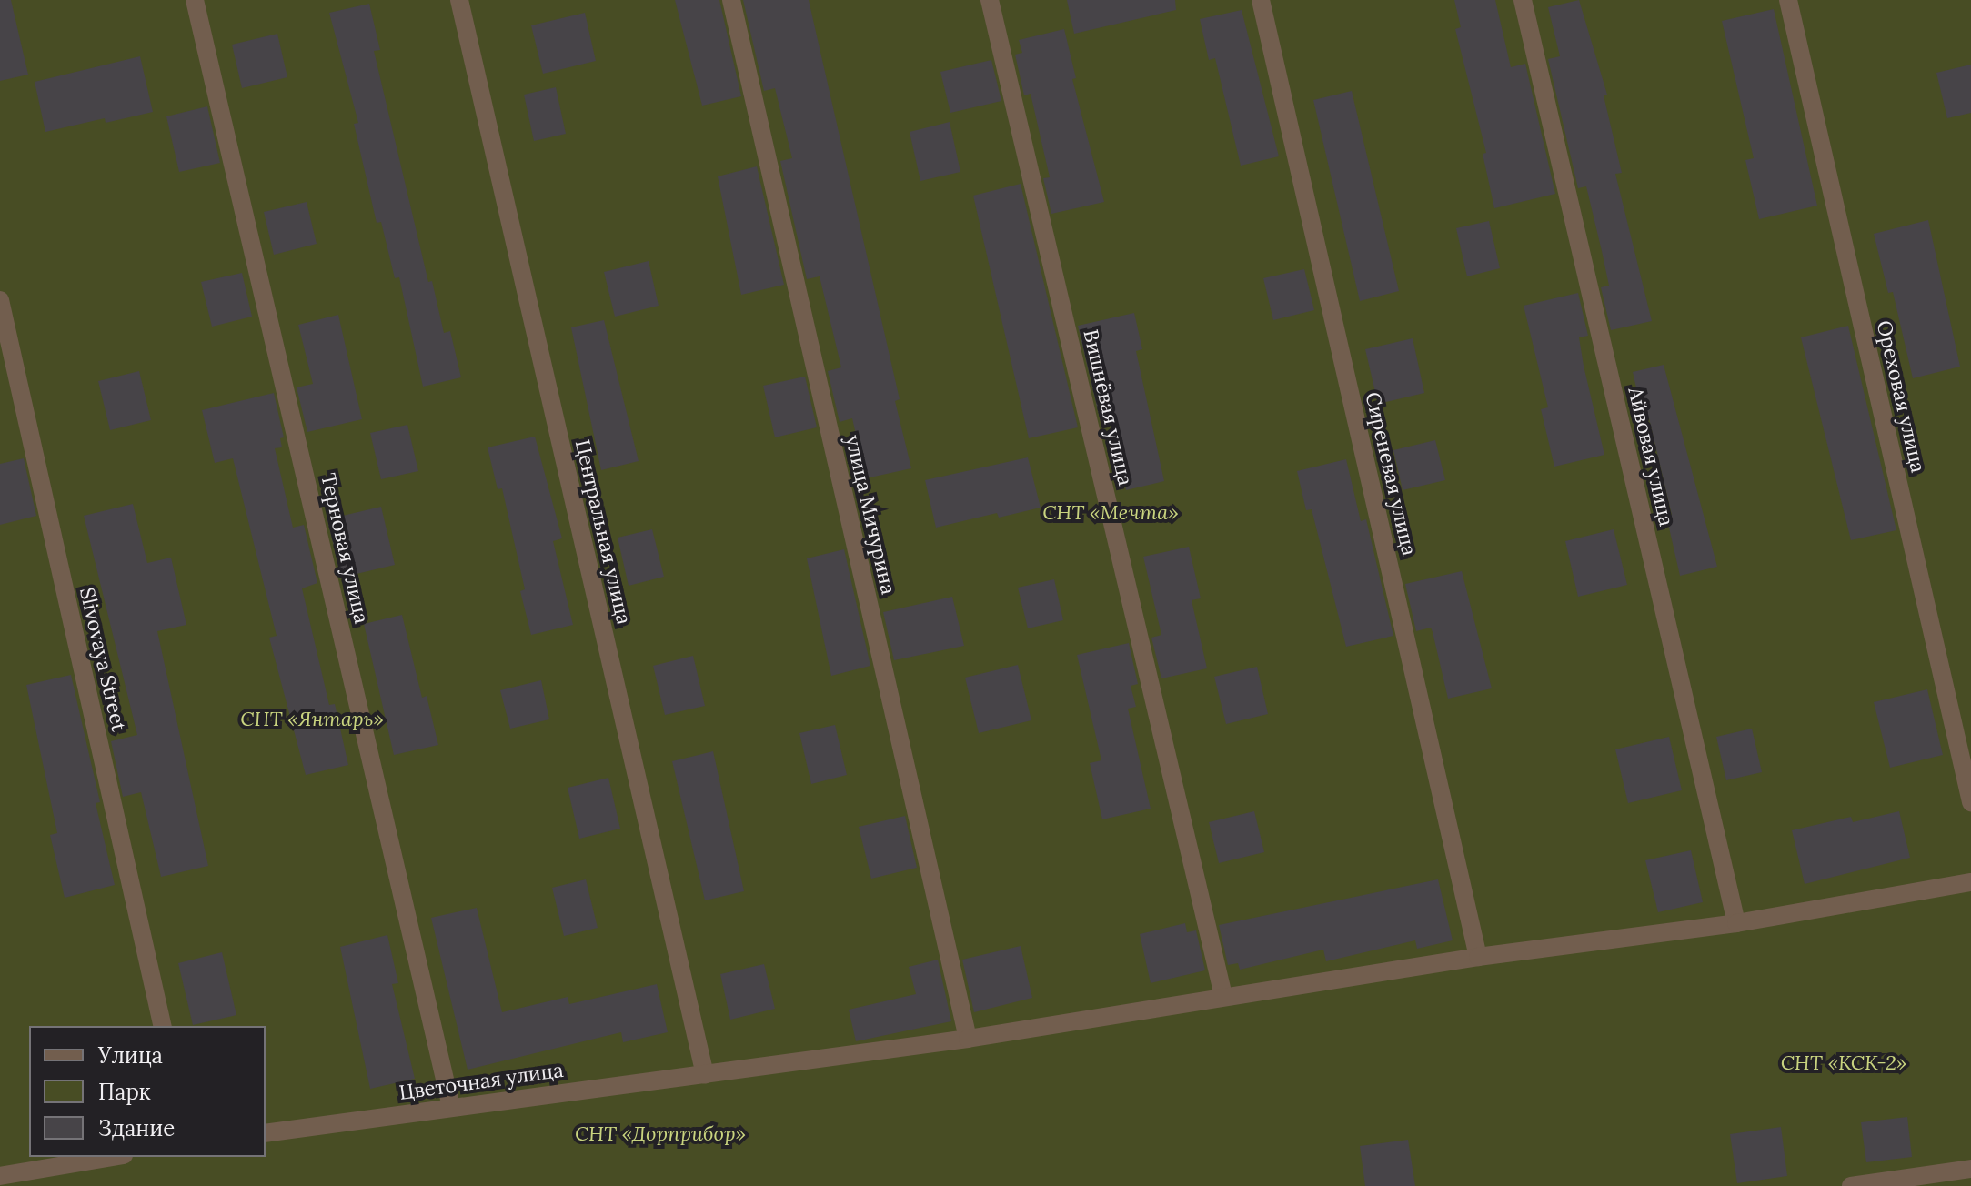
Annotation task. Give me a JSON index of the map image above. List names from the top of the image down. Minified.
{"streets":{"street":["Ореховая улица","Вишнёвая улица","Айвовая улица","Сиреневая улица","улица Мичурина","Центральная улица","Терновая улица","Slivovaya Street","Цветочная улица"]},"crossings":[["Вишнёвая улица","Цветочная улица"],["Айвовая улица","Цветочная улица"],["Сиреневая улица","Цветочная улица"],["улица Мичурина","Цветочная улица"],["Центральная улица","Цветочная улица"],["Терновая улица","Цветочная улица"]],"parks":["СНТ «Мечта»","СНТ «Янтарь»","СНТ «КСК-2»","СНТ «Дорприбор»"],"legend":["Улица","Парк","Здание"]}
